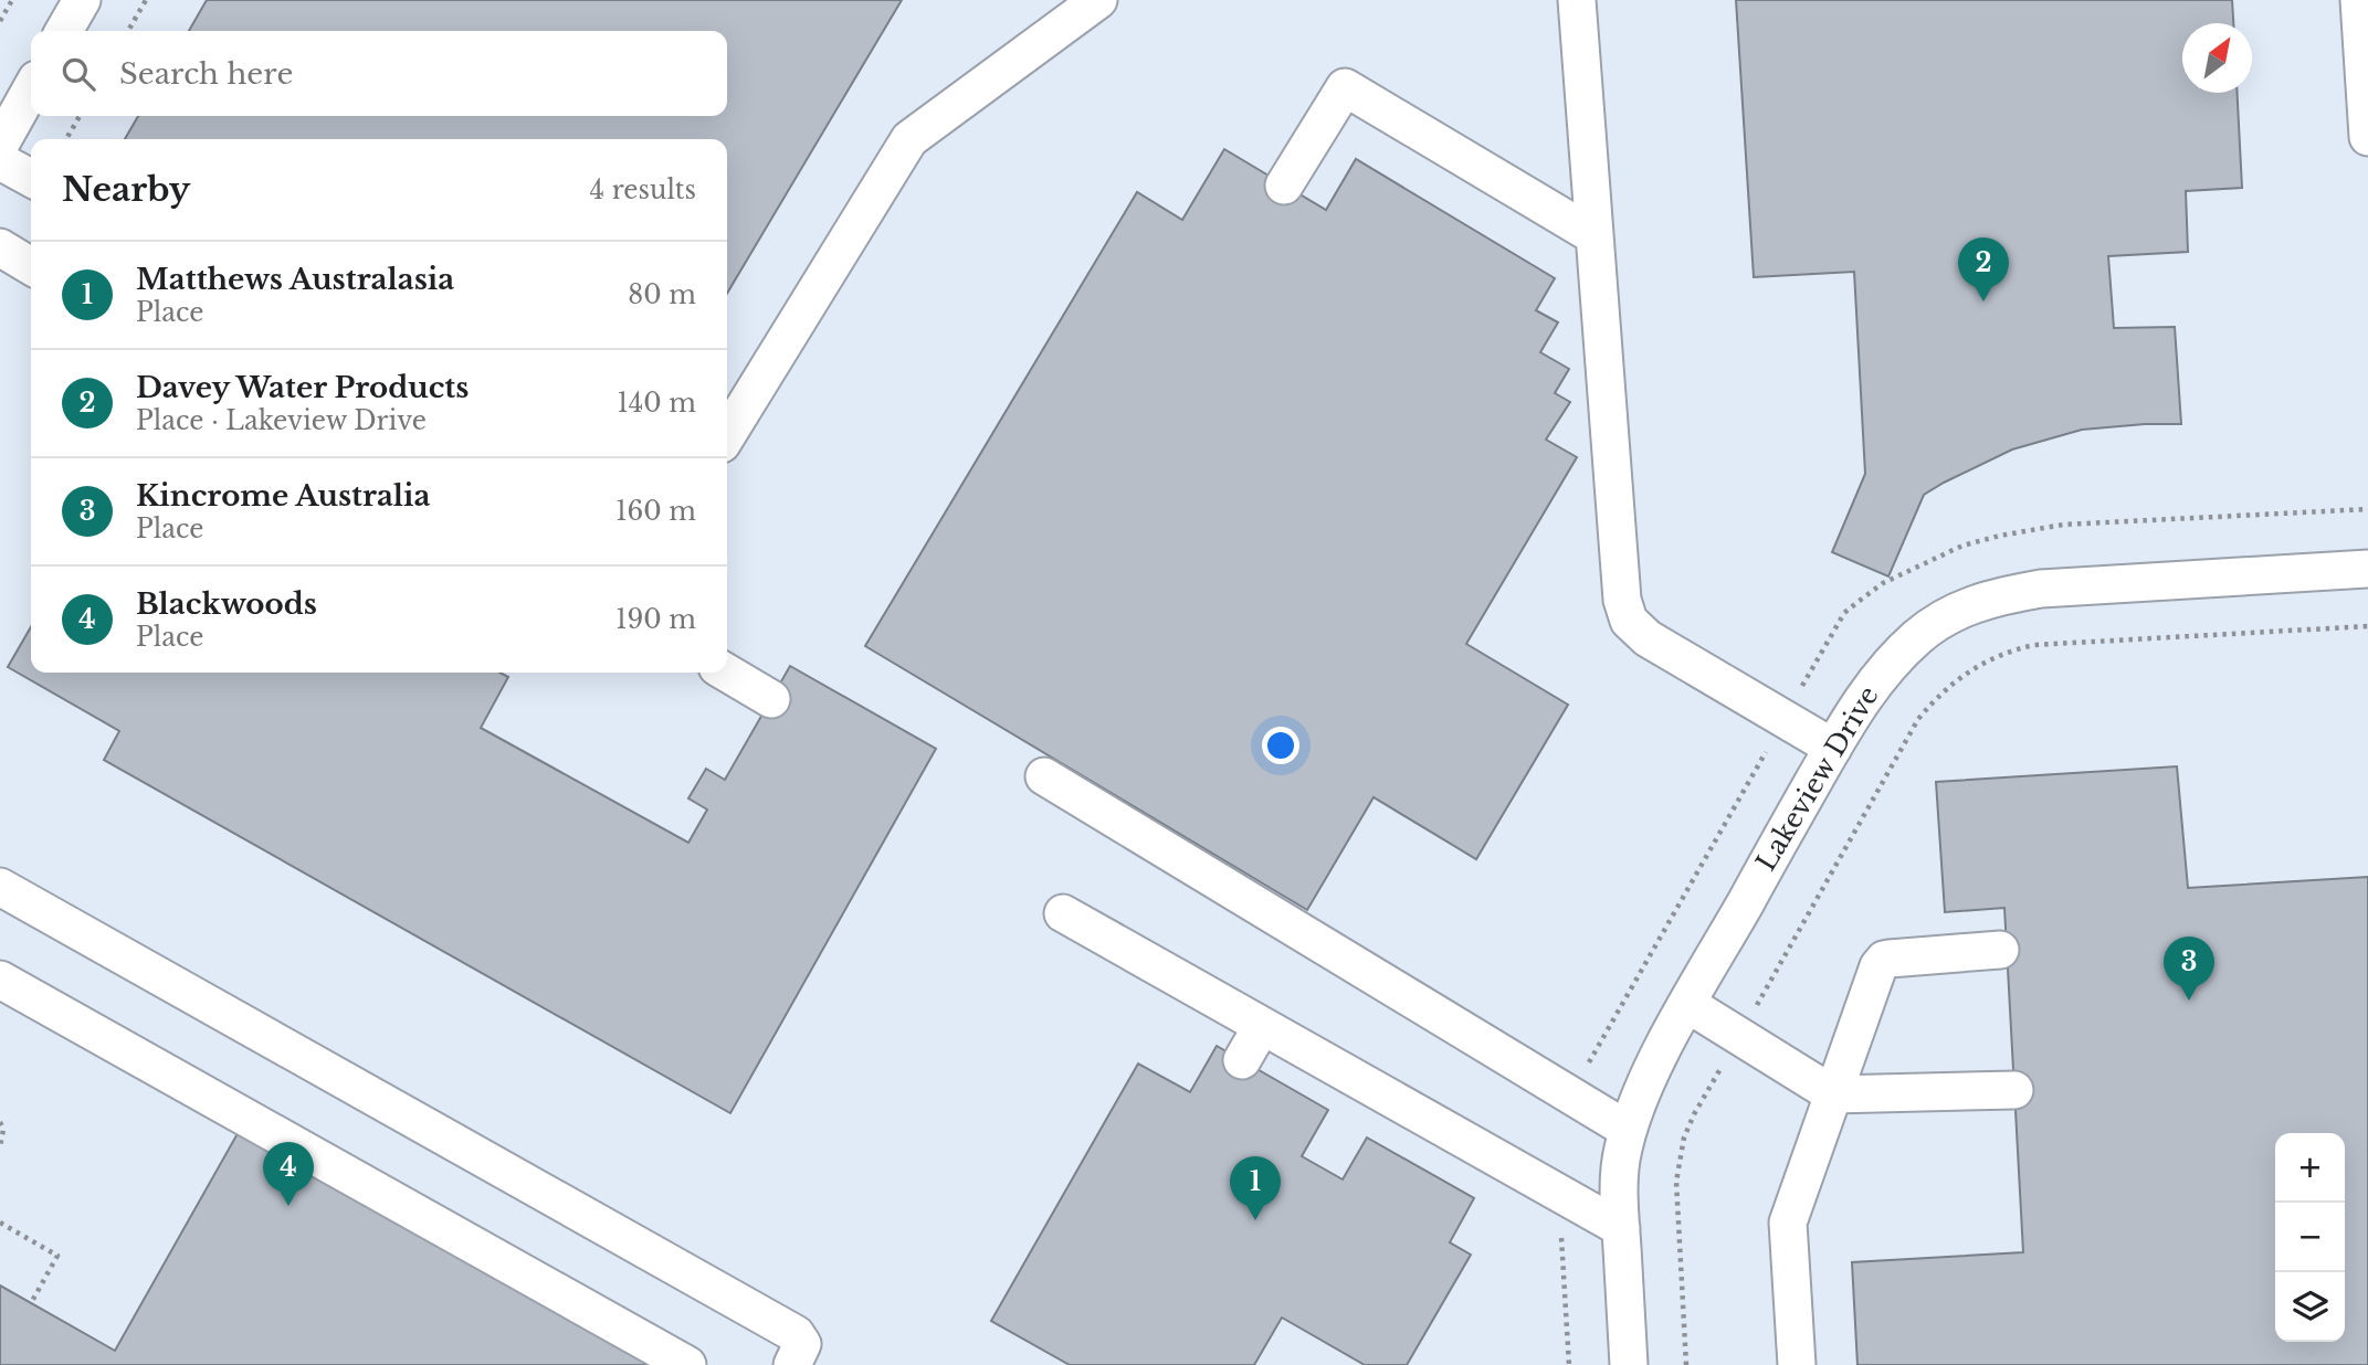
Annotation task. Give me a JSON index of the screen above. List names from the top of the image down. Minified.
{"streets":{"street":["Lakeview Drive"]},"north":"top right","page":{"search":"Search here","heading":["Nearby","4 results"],"pins":["2","3","4","1"],"list":[{"mark":"1","name":"Matthews Australasia","note":"Place","value":"80 m"},{"mark":"2","name":"Davey Water Products","note":"Place · Lakeview Drive","value":"140 m"},{"mark":"3","name":"Kincrome Australia","note":"Place","value":"160 m"},{"mark":"4","name":"Blackwoods","note":"Place","value":"190 m"}],"map_buttons":["+","−"]}}
